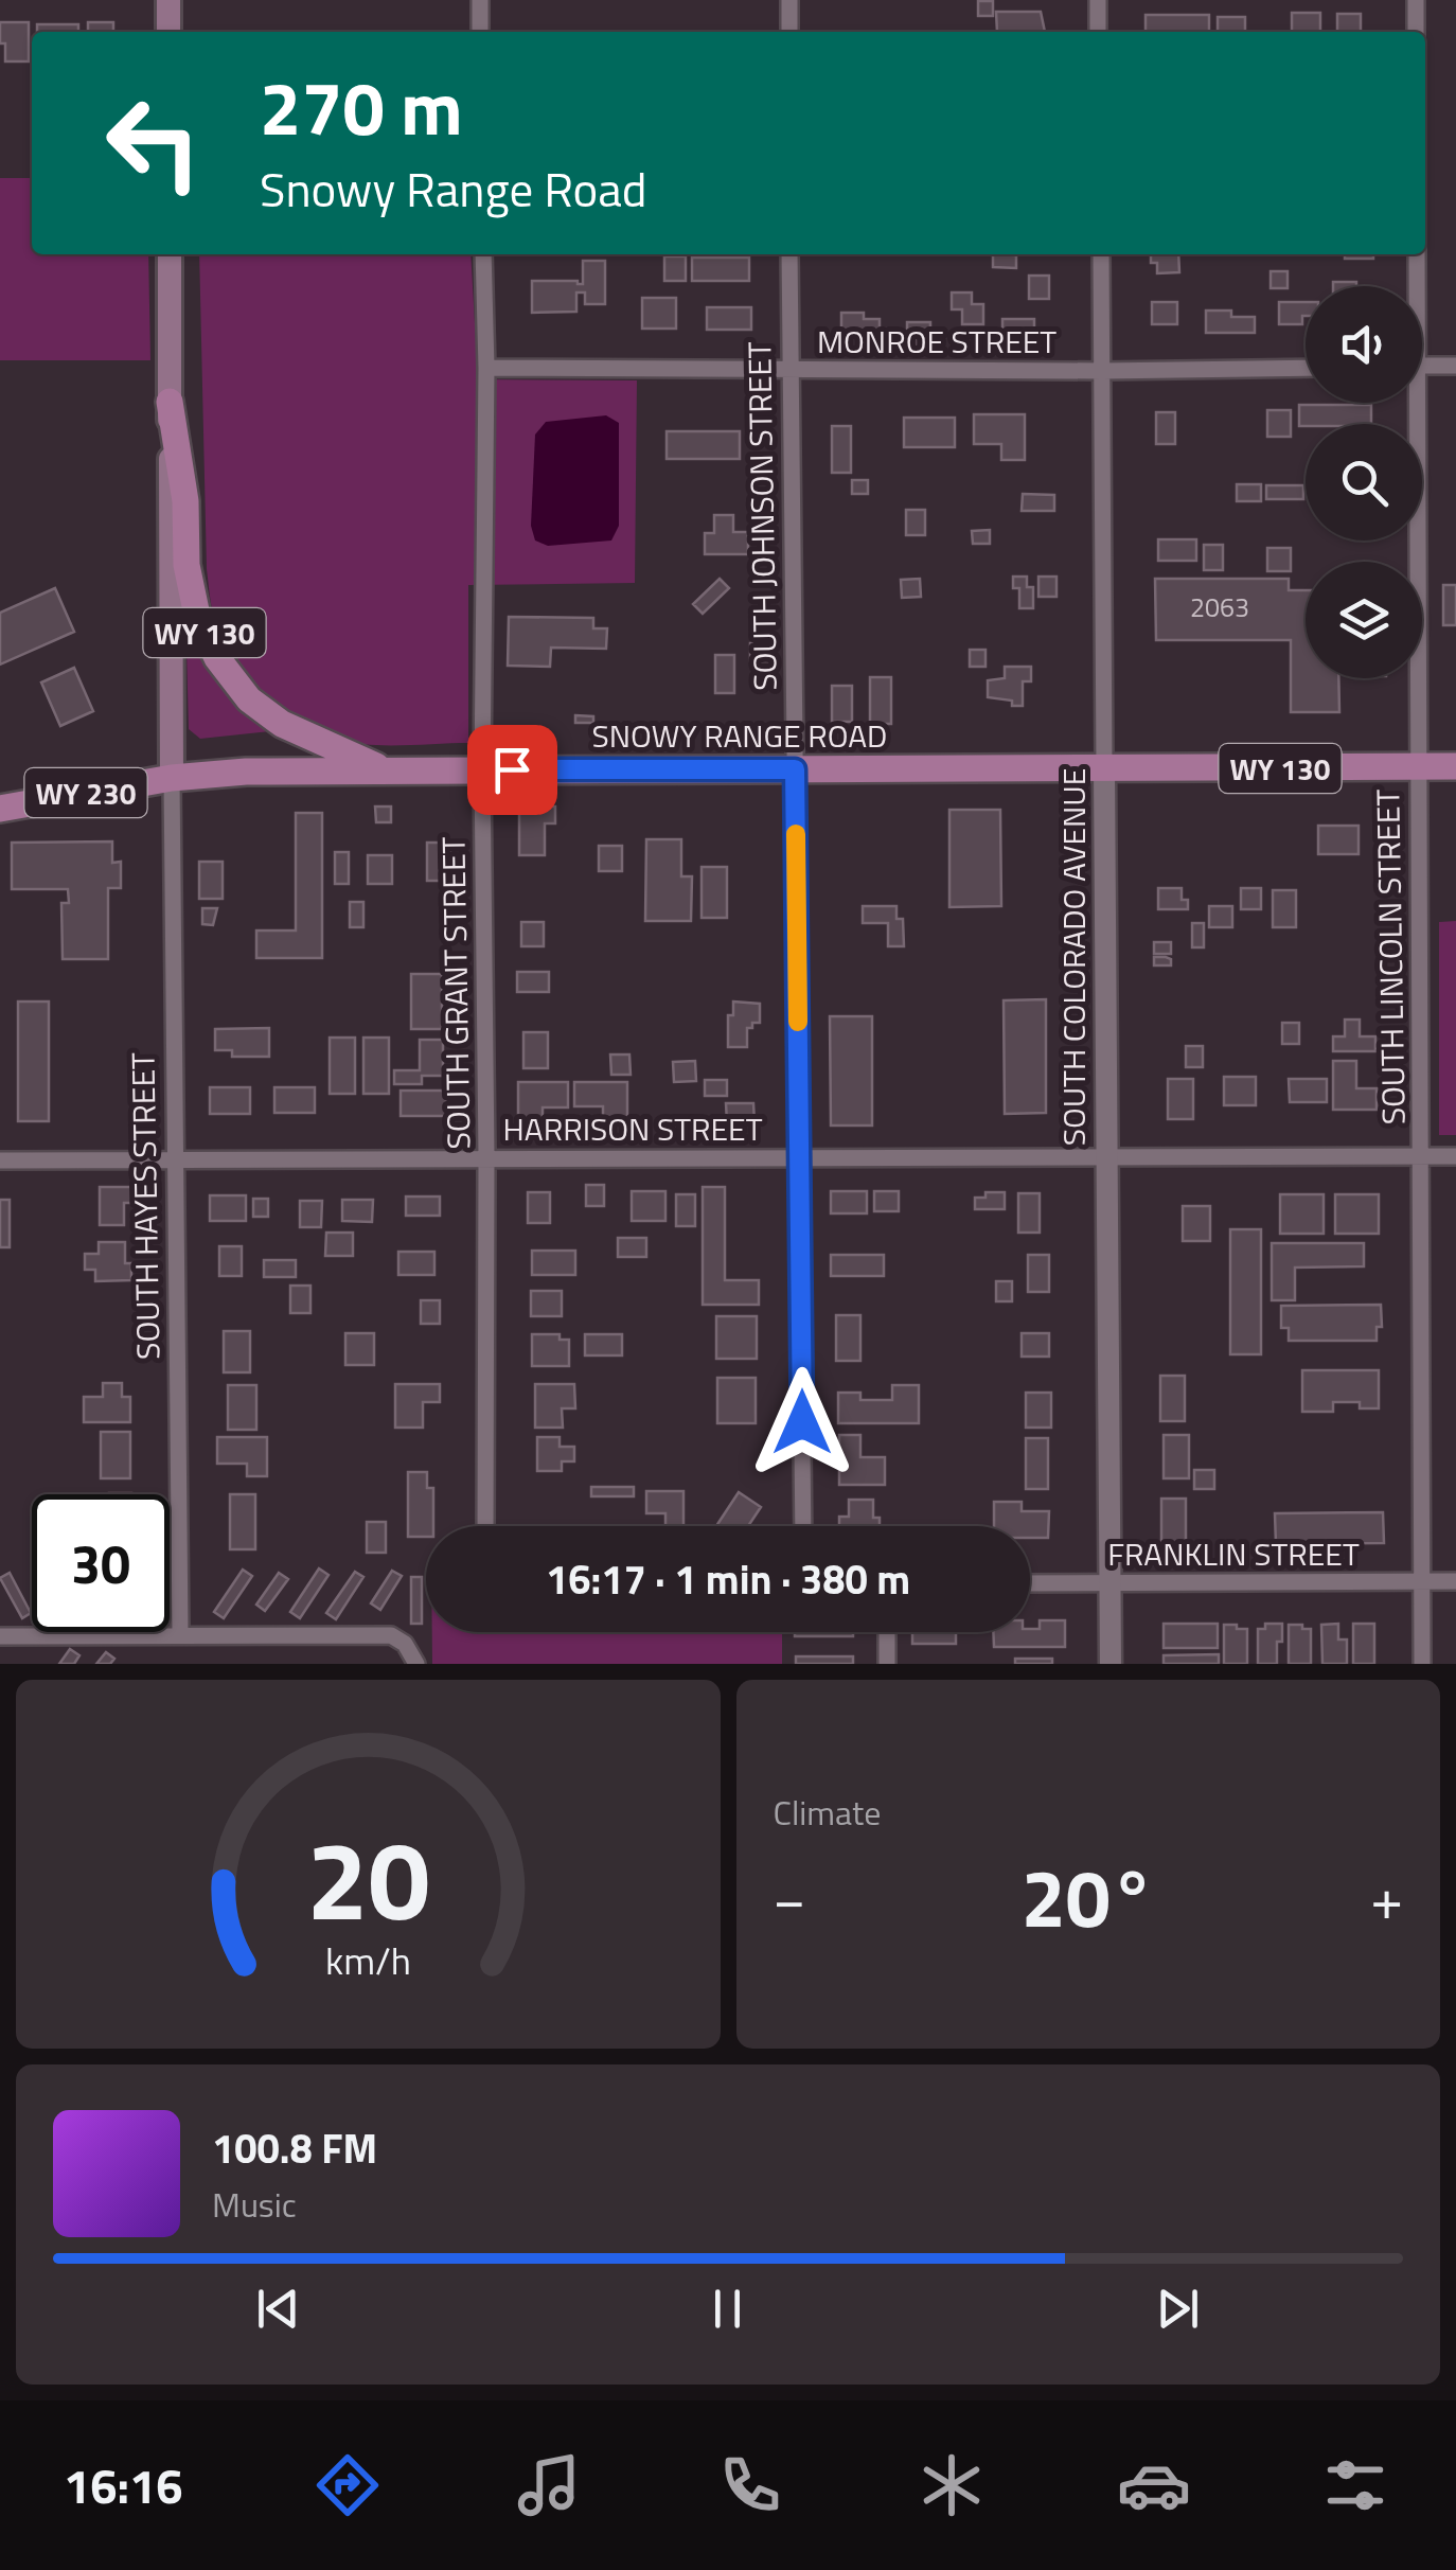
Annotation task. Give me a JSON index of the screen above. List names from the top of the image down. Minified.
{"streets":{"main road":["WY 130","SNOWY RANGE ROAD","WY 230"],"street":["MONROE STREET","SOUTH JOHNSON STREET","SOUTH COLORADO AVENUE","SOUTH LINCOLN STREET","SOUTH GRANT STREET","HARRISON STREET","SOUTH HAYES STREET","FRANKLIN STREET"]},"crossings":[["MONROE STREET","SOUTH JOHNSON STREET"],["MONROE STREET","SOUTH COLORADO AVENUE"],["MONROE STREET","SOUTH GRANT STREET"],["SOUTH JOHNSON STREET","SNOWY RANGE ROAD"],["SOUTH JOHNSON STREET","HARRISON STREET"],["WY 130","SNOWY RANGE ROAD"],["WY 130","WY 230"],["WY 130","SOUTH HAYES STREET"],["SNOWY RANGE ROAD","WY 230"],["SNOWY RANGE ROAD","SOUTH COLORADO AVENUE"],["SNOWY RANGE ROAD","SOUTH LINCOLN STREET"],["SNOWY RANGE ROAD","SOUTH GRANT STREET"],["SNOWY RANGE ROAD","SOUTH HAYES STREET"],["WY 230","SOUTH HAYES STREET"],["SOUTH COLORADO AVENUE","HARRISON STREET"],["SOUTH COLORADO AVENUE","FRANKLIN STREET"],["SOUTH LINCOLN STREET","HARRISON STREET"],["SOUTH LINCOLN STREET","FRANKLIN STREET"],["SOUTH GRANT STREET","HARRISON STREET"],["HARRISON STREET","SOUTH HAYES STREET"]],"house_numbers":["2063"],"page":{"turn":["270 m","Snowy Range Road"],"limit":"30","trip":"16:17 · 1 min · 380 m","tile":"Climate","heat":["−","20°","+"],"song":["100.8 FM","Music"],"tabs":"16:16","gauge":["20","km/h"]}}
